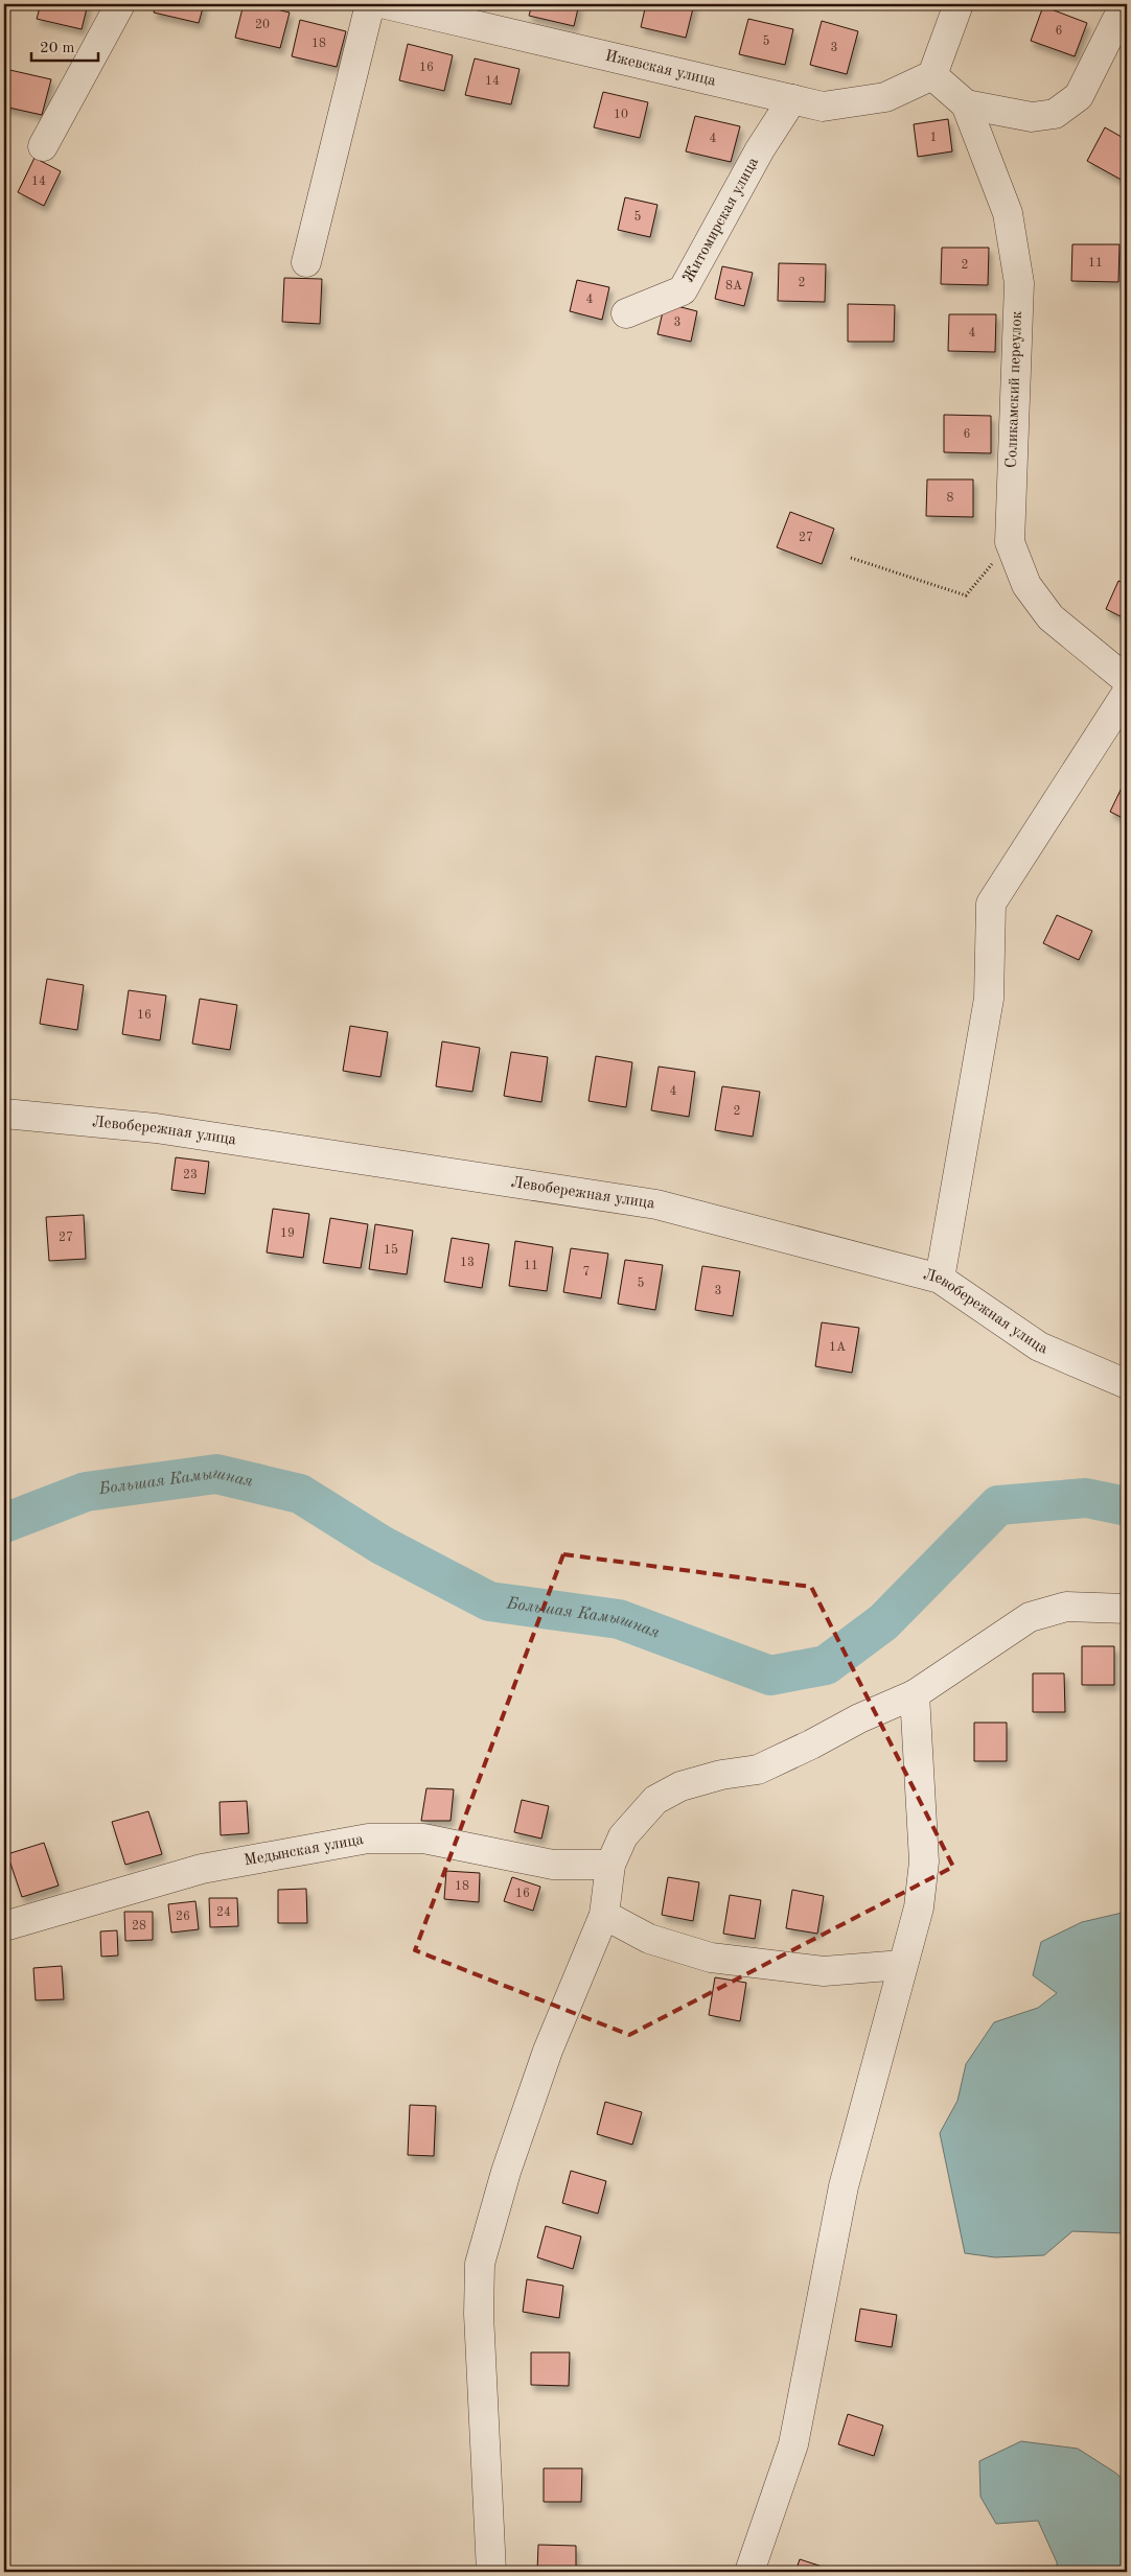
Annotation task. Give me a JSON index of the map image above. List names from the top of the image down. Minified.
{"streets":{"street":["Ижевская улица","Житомирская улица","Соликамский переулок","Левобережная улица","Медынская улица"]},"crossings":[["Ижевская улица","Житомирская улица"],["Ижевская улица","Соликамский переулок"]],"water":["Большая Камышная"],"house_numbers":["20","6","5","18","3","16","14","10","1","4","14","5","11","2","2","8А","4","3","4","6","8","27","16","4","2","23","19","27","15","13","11","7","5","3","1А","18","16","24","26","28"],"scale_bar":"20 m"}
